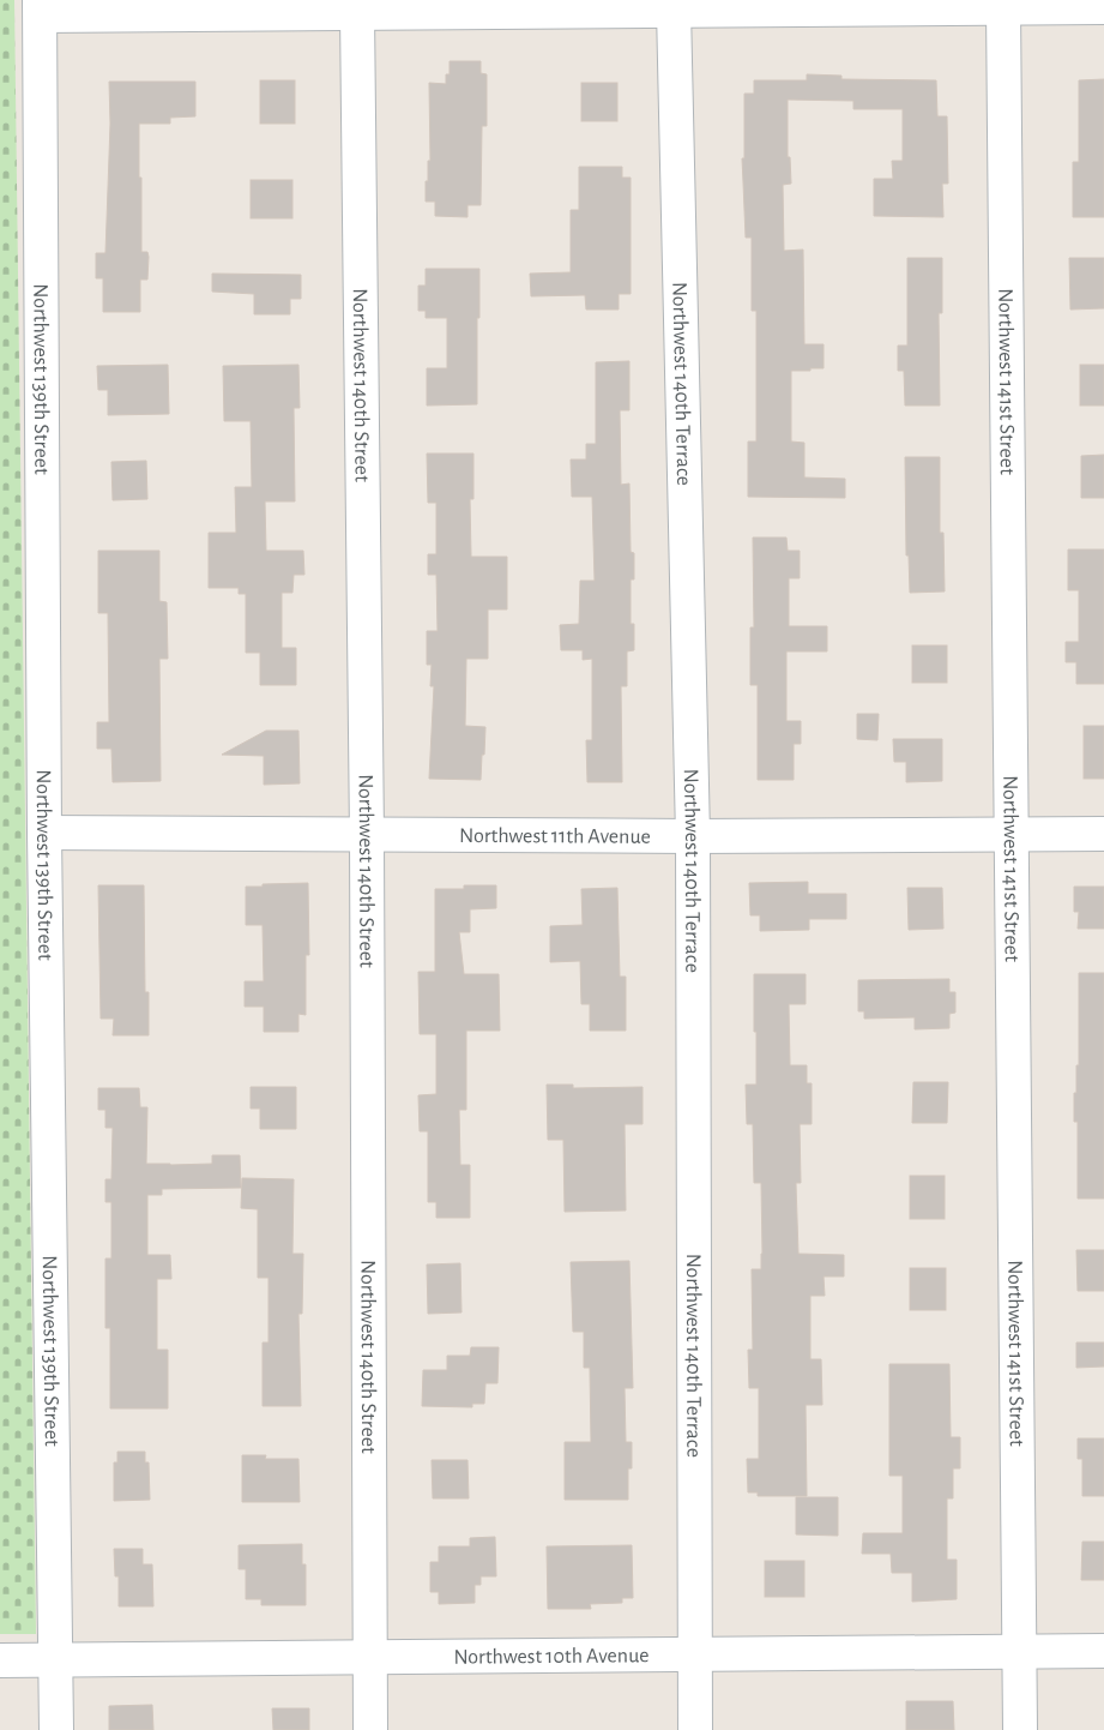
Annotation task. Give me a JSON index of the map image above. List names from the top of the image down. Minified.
{"streets":{"street":["Northwest 139th Street","Northwest 141st Street","Northwest 140th Terrace","Northwest 140th Street","Northwest 11th Avenue","Northwest 10th Avenue"]},"crossings":[["Northwest 139th Street","Northwest 11th Avenue"],["Northwest 139th Street","Northwest 10th Avenue"],["Northwest 141st Street","Northwest 11th Avenue"],["Northwest 141st Street","Northwest 10th Avenue"],["Northwest 140th Terrace","Northwest 11th Avenue"],["Northwest 140th Terrace","Northwest 10th Avenue"],["Northwest 140th Street","Northwest 11th Avenue"],["Northwest 140th Street","Northwest 10th Avenue"]]}
